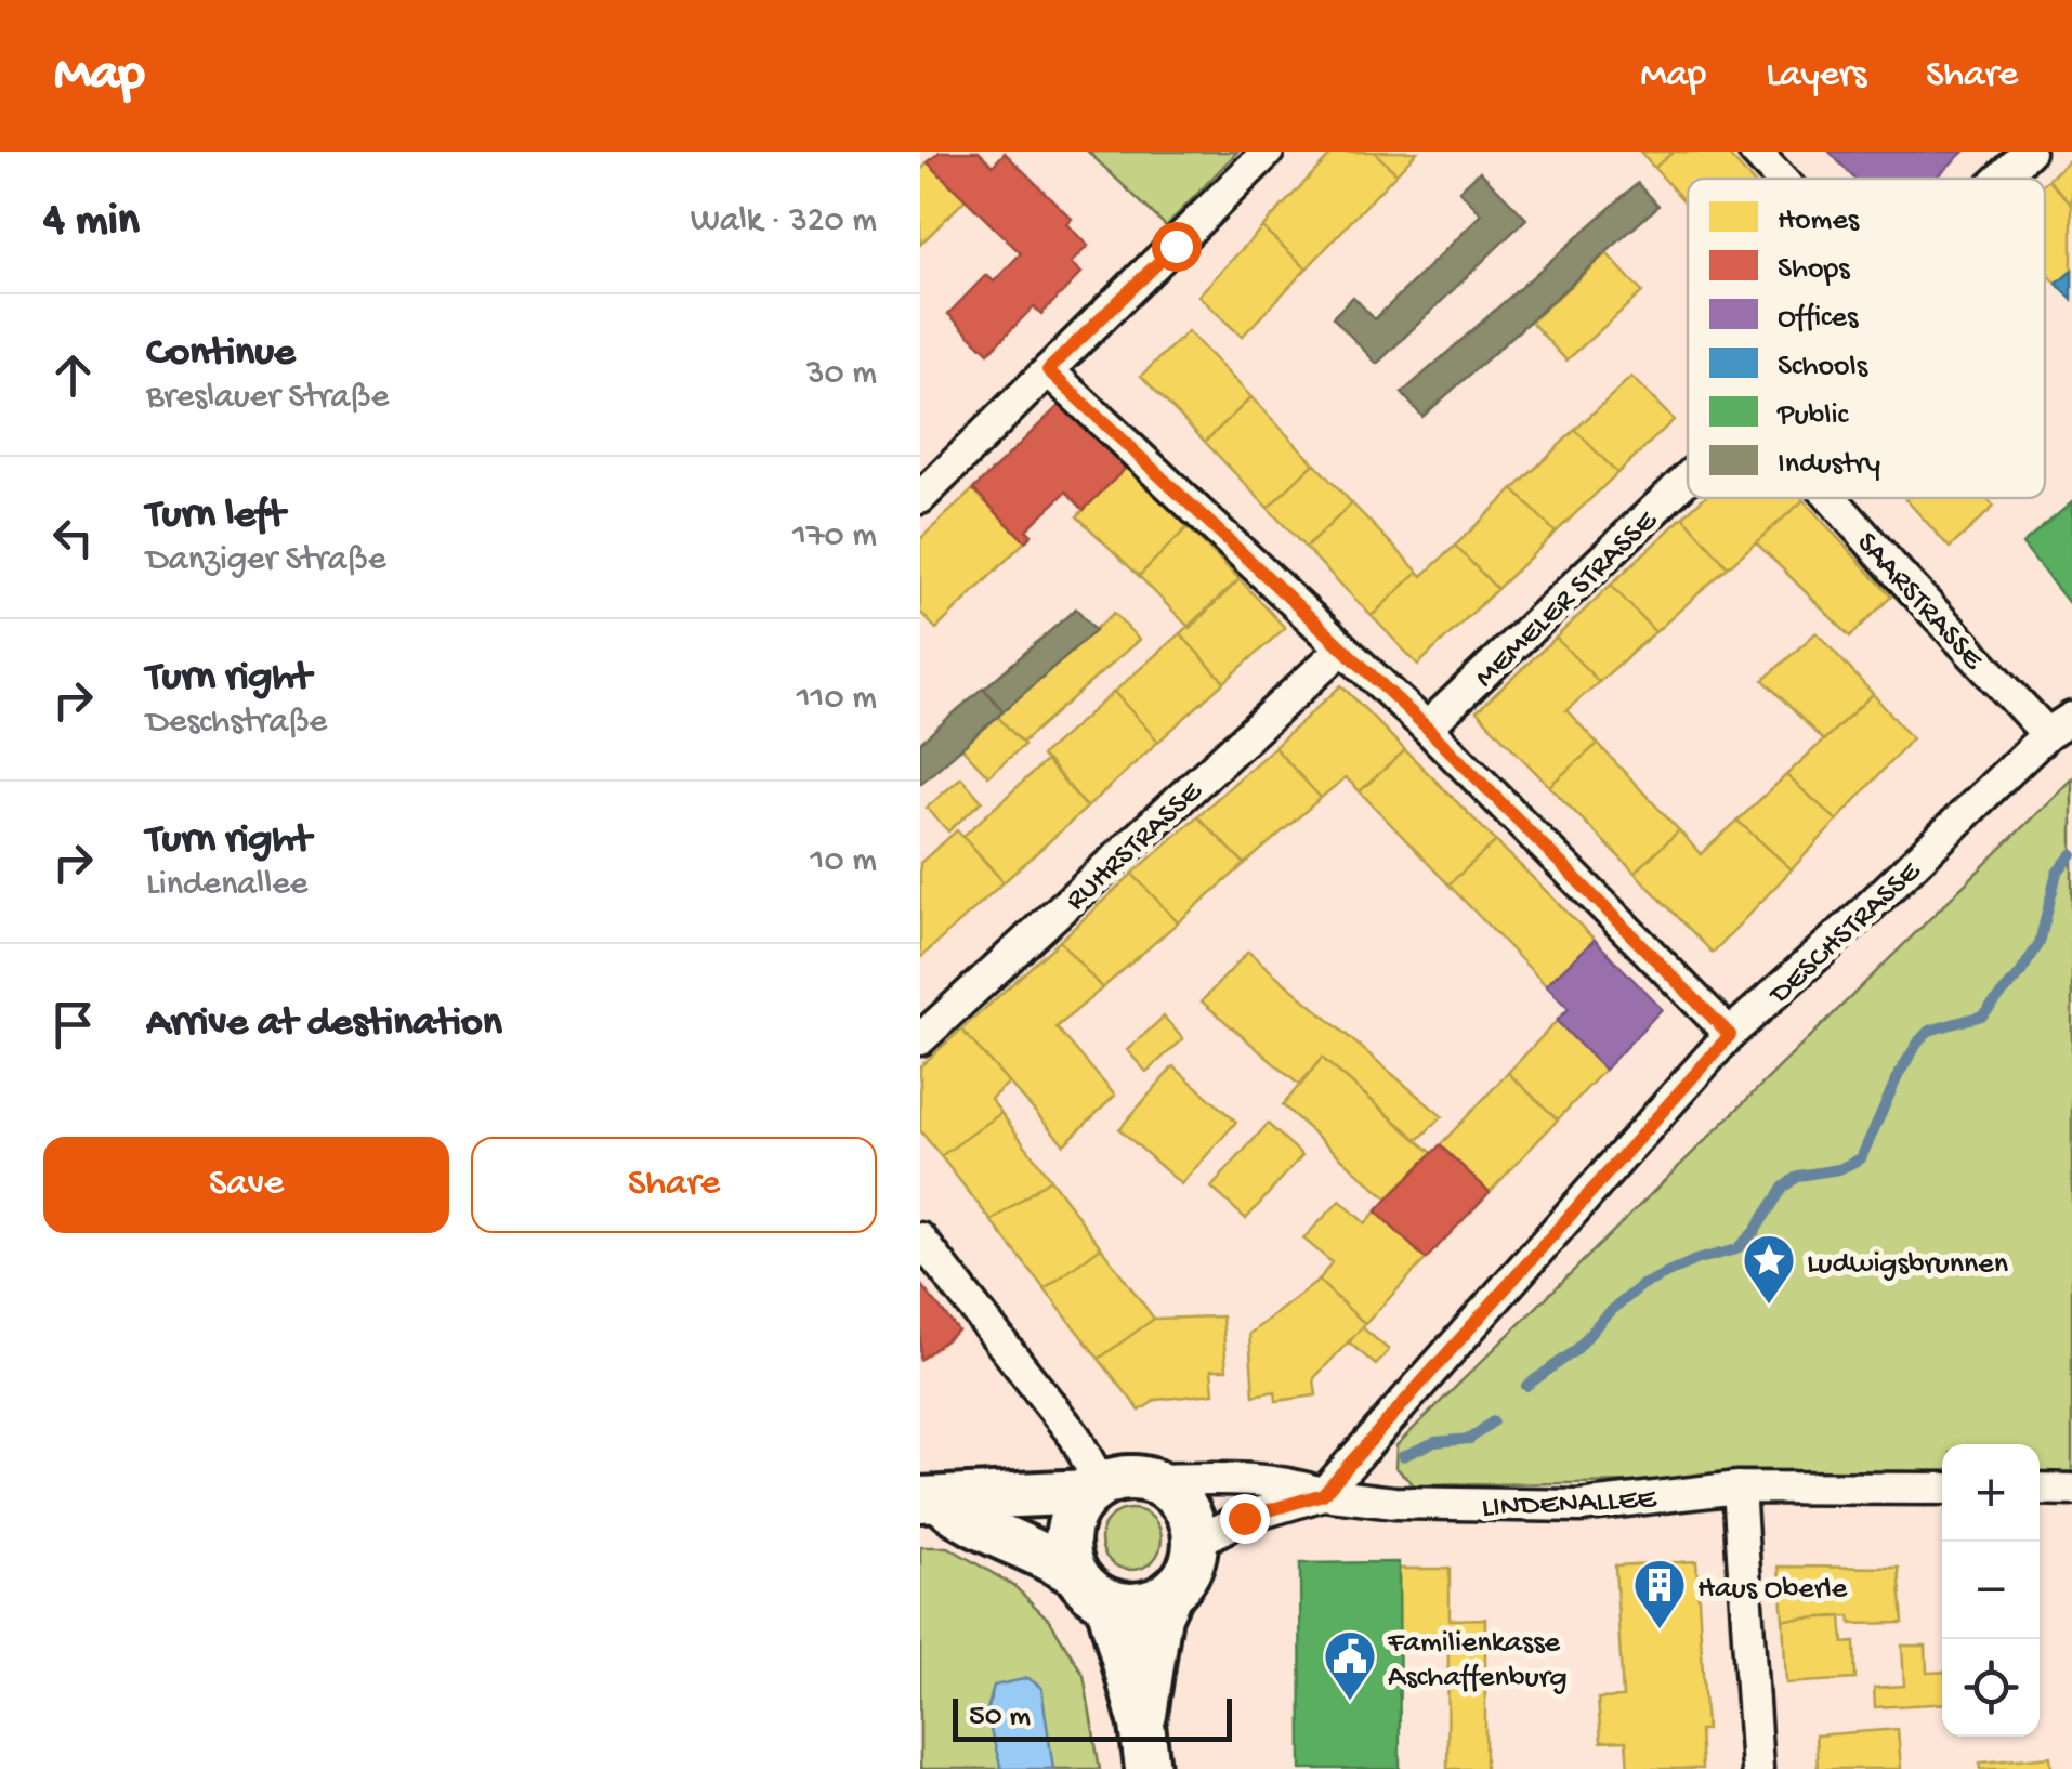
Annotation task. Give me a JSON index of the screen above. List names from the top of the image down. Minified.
{"streets":{"street":["MEMELER STRASSE","SAARSTRASSE","RUHRSTRASSE","DESCHSTRASSE","LINDENALLEE"]},"crossings":[["SAARSTRASSE","DESCHSTRASSE"],["DESCHSTRASSE","LINDENALLEE"]],"places":{"place":["Ludwigsbrunnen"],"building":["Haus Oberle"],"public building":["Familienkasse Aschaffenburg"]},"legend":["Homes","Shops","Offices","Schools","Public","Industry"],"scale_bar":"50 m","page":{"header":"Map","nav":["Map","Layers","Share"],"heading":["4 min","Walk · 320 m"],"list":[["Continue","Breslauer Straße","30 m"],["Turn left","Danziger Straße","170 m"],["Turn right","Deschstraße","110 m"],["Turn right","Lindenallee","10 m"],"Arrive at destination"],"buttons":["Save","Share"],"map_buttons":["+","−"],"scale":"50 m"}}
